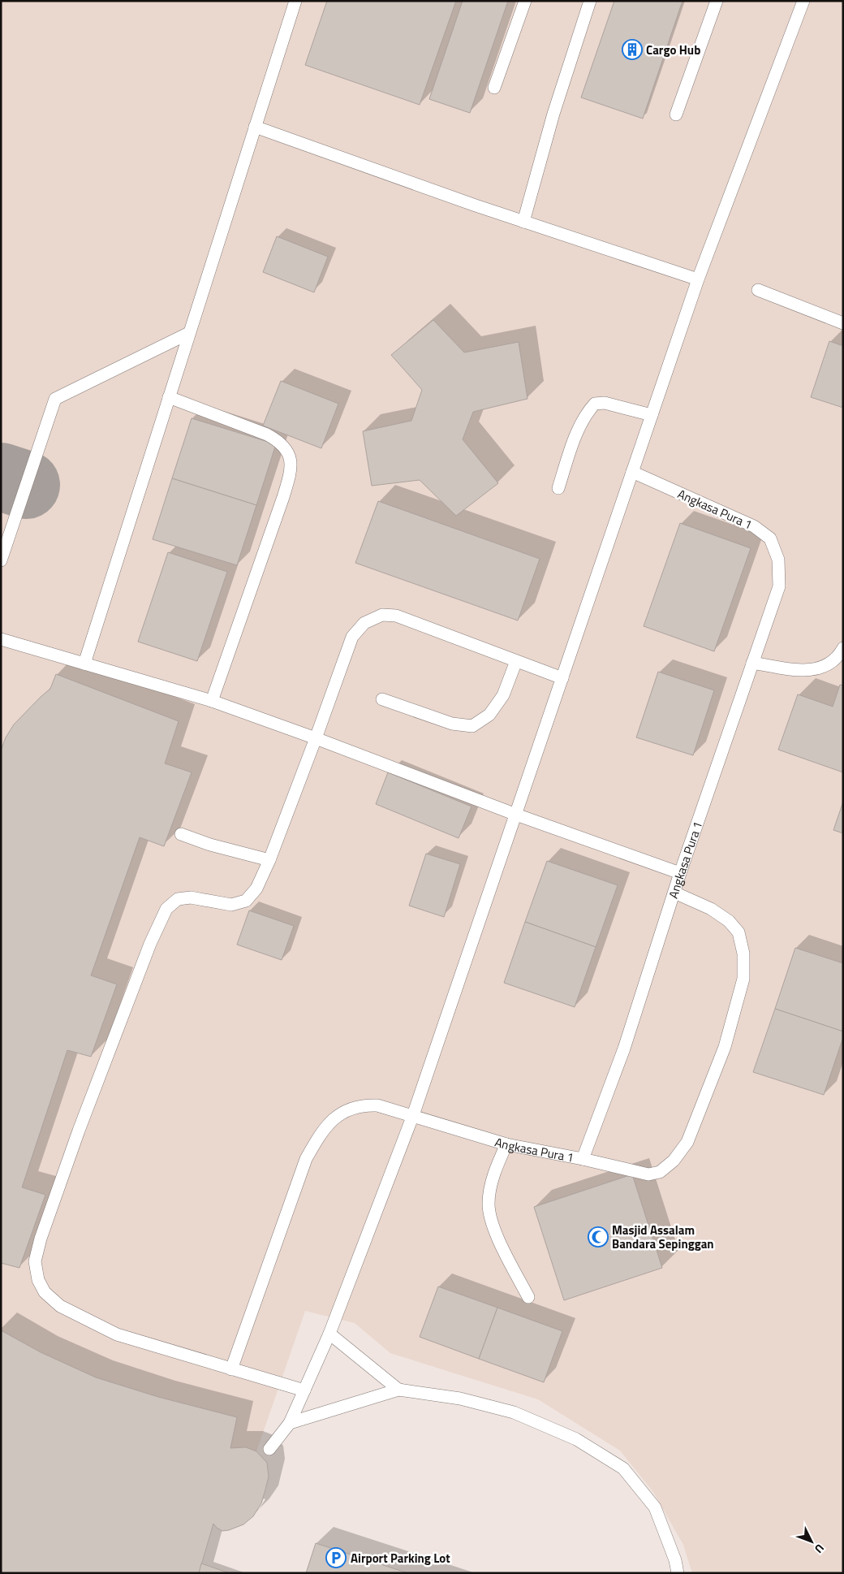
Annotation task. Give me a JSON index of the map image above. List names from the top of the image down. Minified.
{"streets":{"lane":["Angkasa Pura 1"]},"places":{"building":["Cargo Hub"],"mosque":["Masjid Assalam Bandara Sepinggan"],"parking":["Airport Parking Lot"]},"north":"bottom right"}
